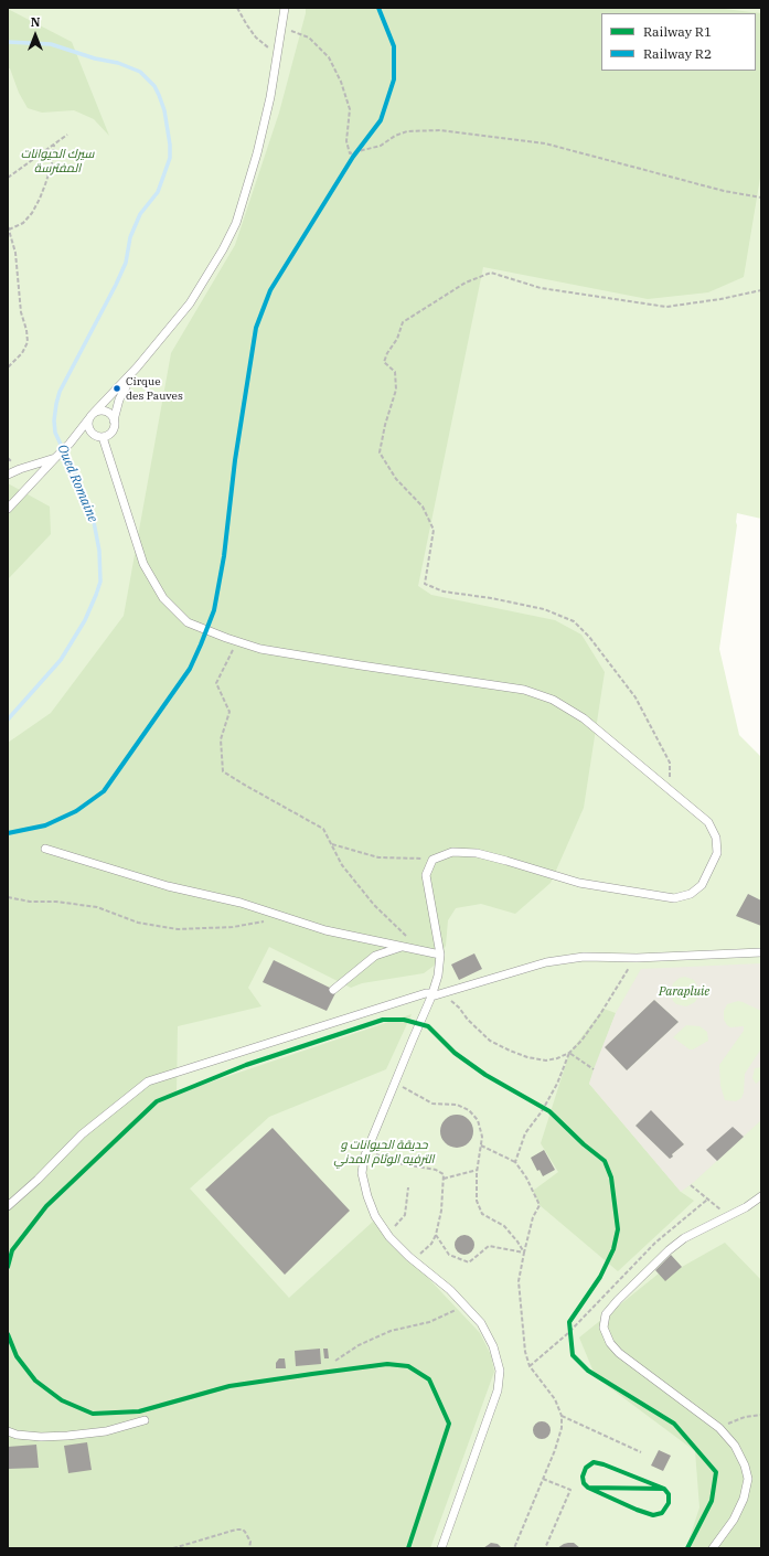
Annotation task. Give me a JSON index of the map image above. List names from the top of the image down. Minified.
{"water":["Oued Romaine"],"parks":["سيرك الحيوانات المفترسة","Parapluie","حديقة الحيوانات و الترفيه الوئام المدني"],"places":["Cirque des Pauves"],"lines":["rail line R2","rail line R1"],"legend":["Railway R1","Railway R2"],"north":"top"}
